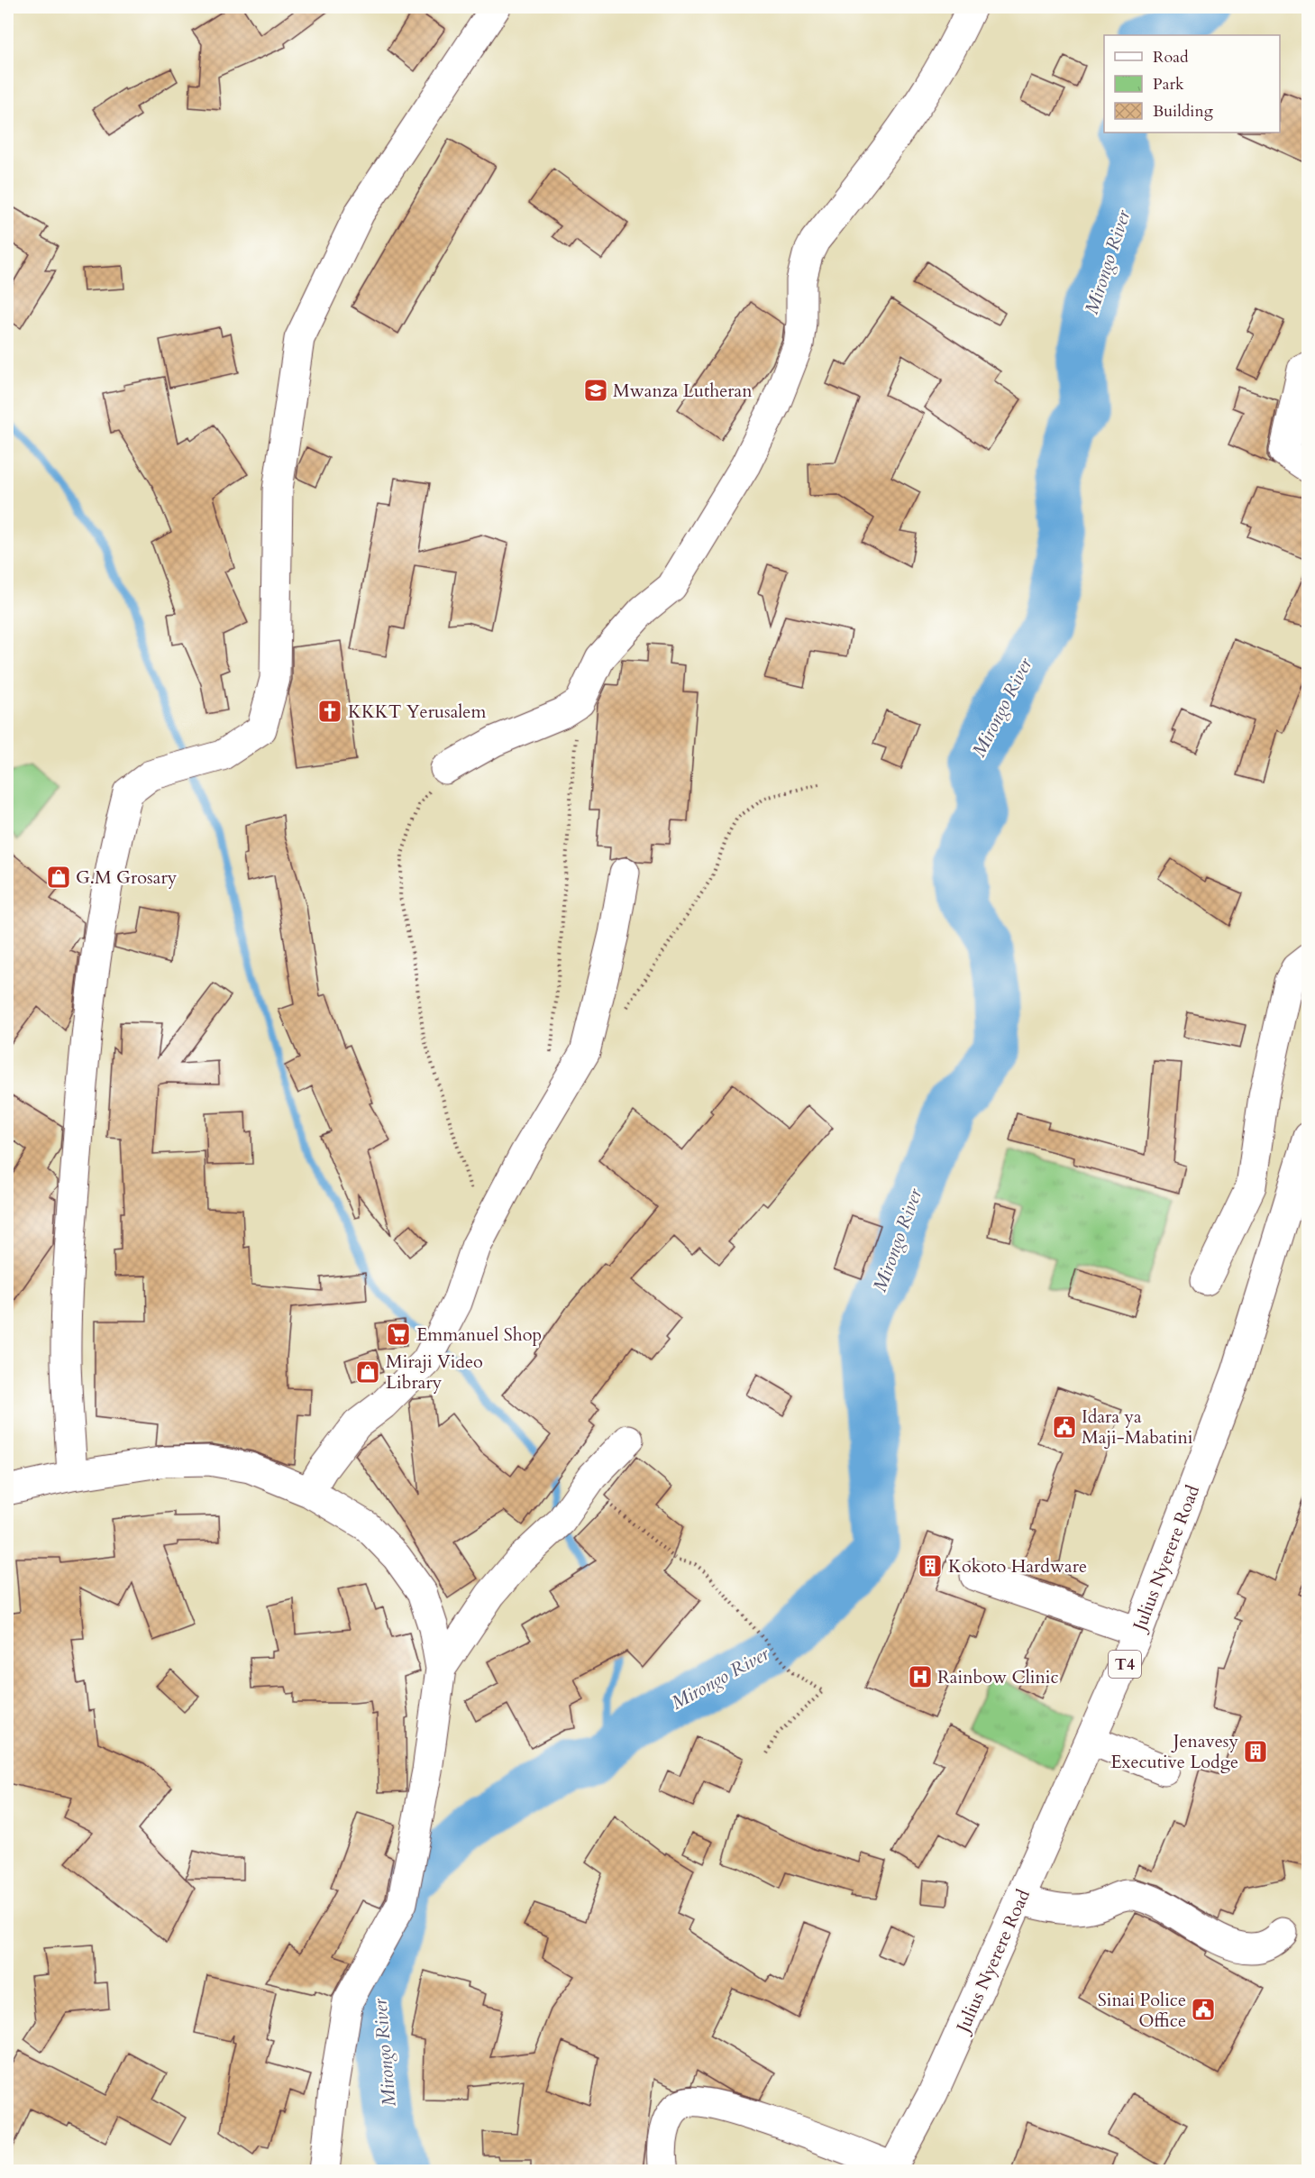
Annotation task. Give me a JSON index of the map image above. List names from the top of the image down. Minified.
{"streets":{"main road":["Julius Nyerere Road","T4"]},"water":["Mirongo River"],"places":{"school or university":["Mwanza Lutheran"],"church":["KKKT Yerusalem"],"shop":["G.M Grosary","Miraji Video Library"],"supermarket":["Emmanuel Shop"],"public building":["Idara ya Maji-Mabatini","Sinai Police Office"],"building":["Kokoto Hardware","Jenavesy Executive Lodge"],"hospital":["Rainbow Clinic"]},"legend":["Road","Park","Building"]}
